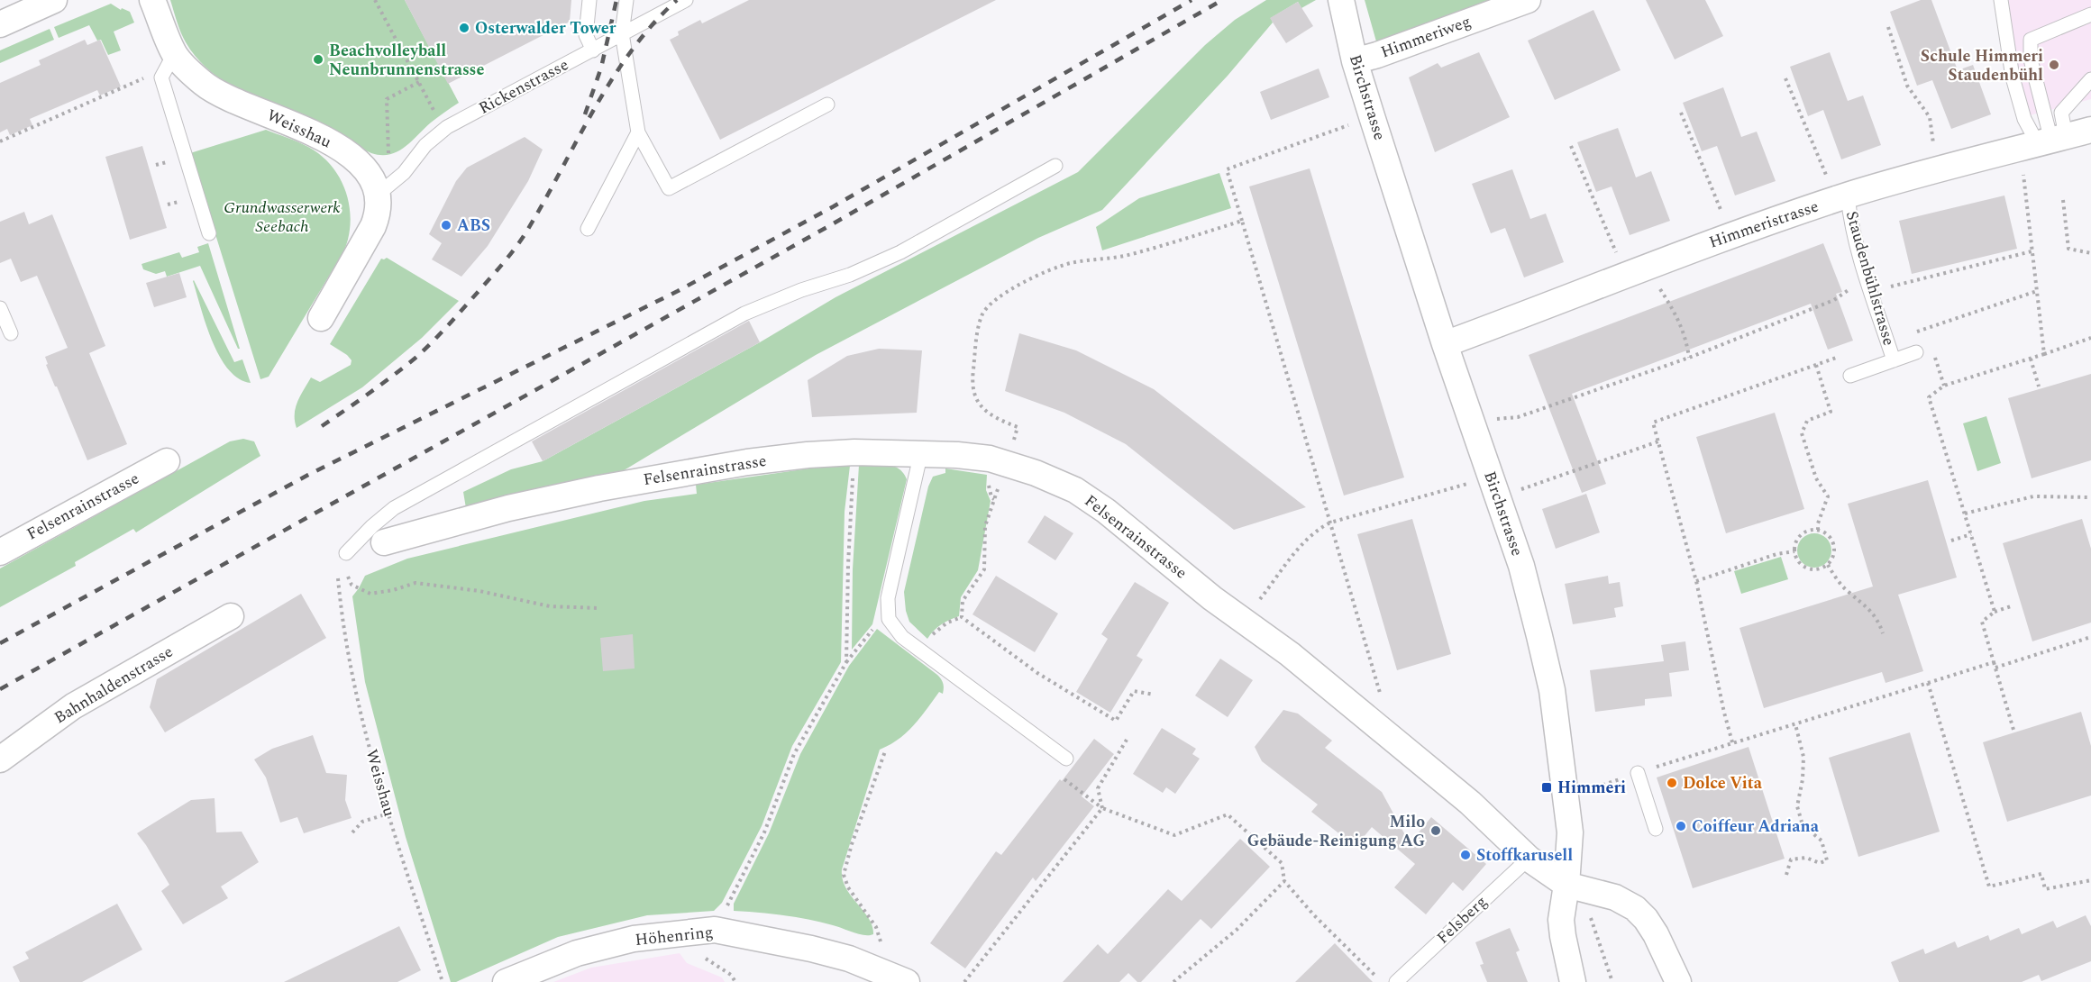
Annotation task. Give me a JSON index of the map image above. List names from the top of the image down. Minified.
{"streets":{"street":["Himmeriweg","Birchstrasse","Weisshau","Himmeristrasse","Felsenrainstrasse","Bahnhaldenstrasse","Höhenring"],"lane":["Rickenstrasse","Staudenbühlstrasse","Felsberg"]},"crossings":[["Himmeriweg","Birchstrasse"],["Rickenstrasse","Weisshau"],["Birchstrasse","Himmeristrasse"],["Birchstrasse","Felsenrainstrasse"],["Himmeristrasse","Staudenbühlstrasse"],["Felsenrainstrasse","Felsberg"]],"parks":["Grundwasserwerk Seebach"],"places":{"other":["Osterwalder Tower","Beachvolleyball Neunbrunnenstrasse","Schule Himmeri Staudenbühl","ABS","Dolce Vita","Coiffeur Adriana","Milo Gebäude-Reinigung AG","Stoffkarusell"],"transit":["Himmeri"]}}
